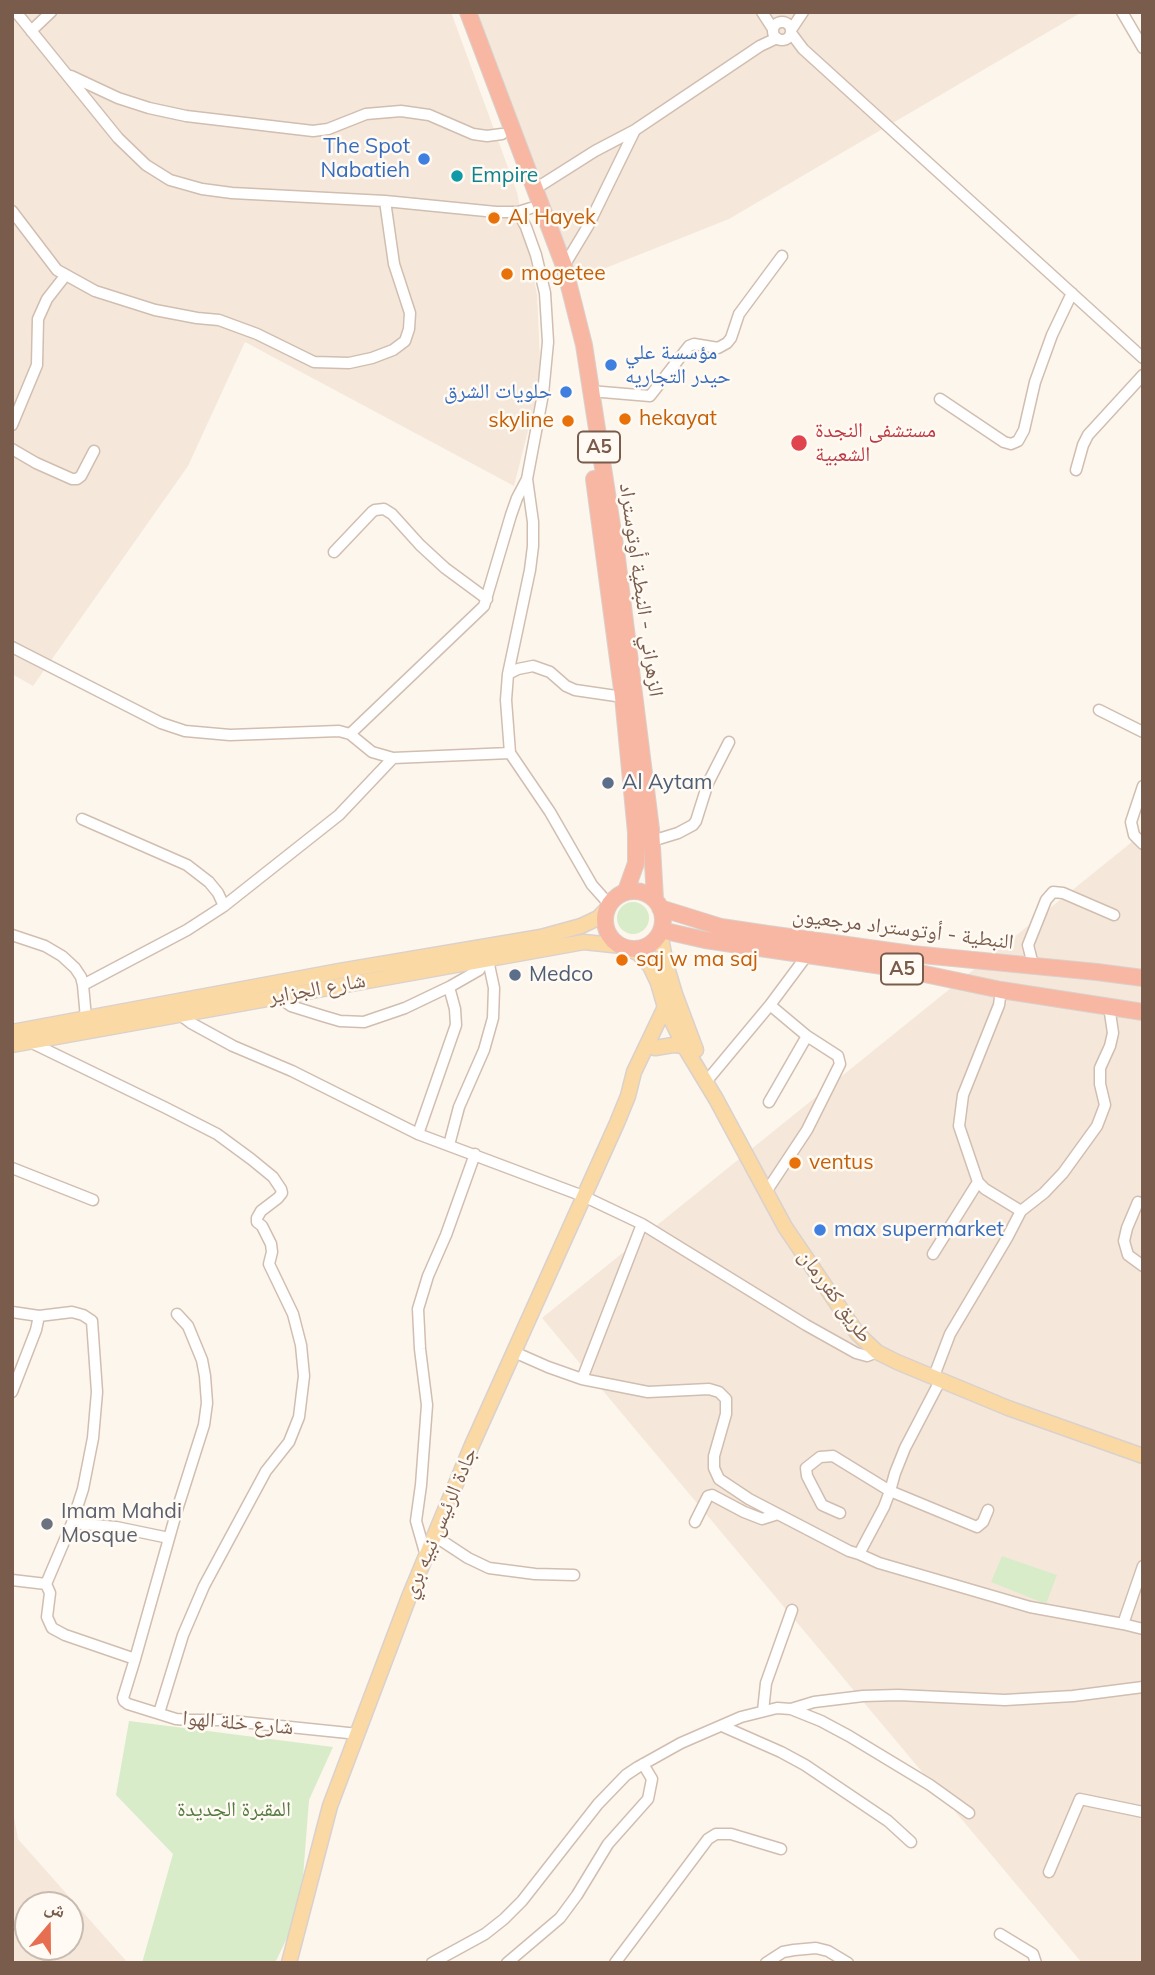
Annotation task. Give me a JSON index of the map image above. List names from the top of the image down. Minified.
{"streets":{"highway":["A5","الزهراني - النبطية أوتوستراد","النبطية - أوتوستراد مرجعيون"],"main road":["شارع الجزاير","طريق كفررمان","جادة الرئيس نبيه بري"],"street":["شارع خلة الهوا"]},"crossings":[["A5","الزهراني - النبطية أوتوستراد"],["A5","النبطية - أوتوستراد مرجعيون"],["A5","شارع الجزاير"],["الزهراني - النبطية أوتوستراد","النبطية - أوتوستراد مرجعيون"],["الزهراني - النبطية أوتوستراد","شارع الجزاير"],["النبطية - أوتوستراد مرجعيون","شارع الجزاير"],["جادة الرئيس نبيه بري","شارع خلة الهوا"]],"parks":["المقبرة الجديدة"],"places":["The Spot Nabatieh","Empire","Al Hayek","mogetee","مؤسسة علي حيدر التجاريه","حلويات الشرق","hekayat","skyline","مستشفى النجدة الشعبية","Al Aytam","saj w ma saj","Medco","ventus","max supermarket","Imam Mahdi Mosque"],"north":"top"}
